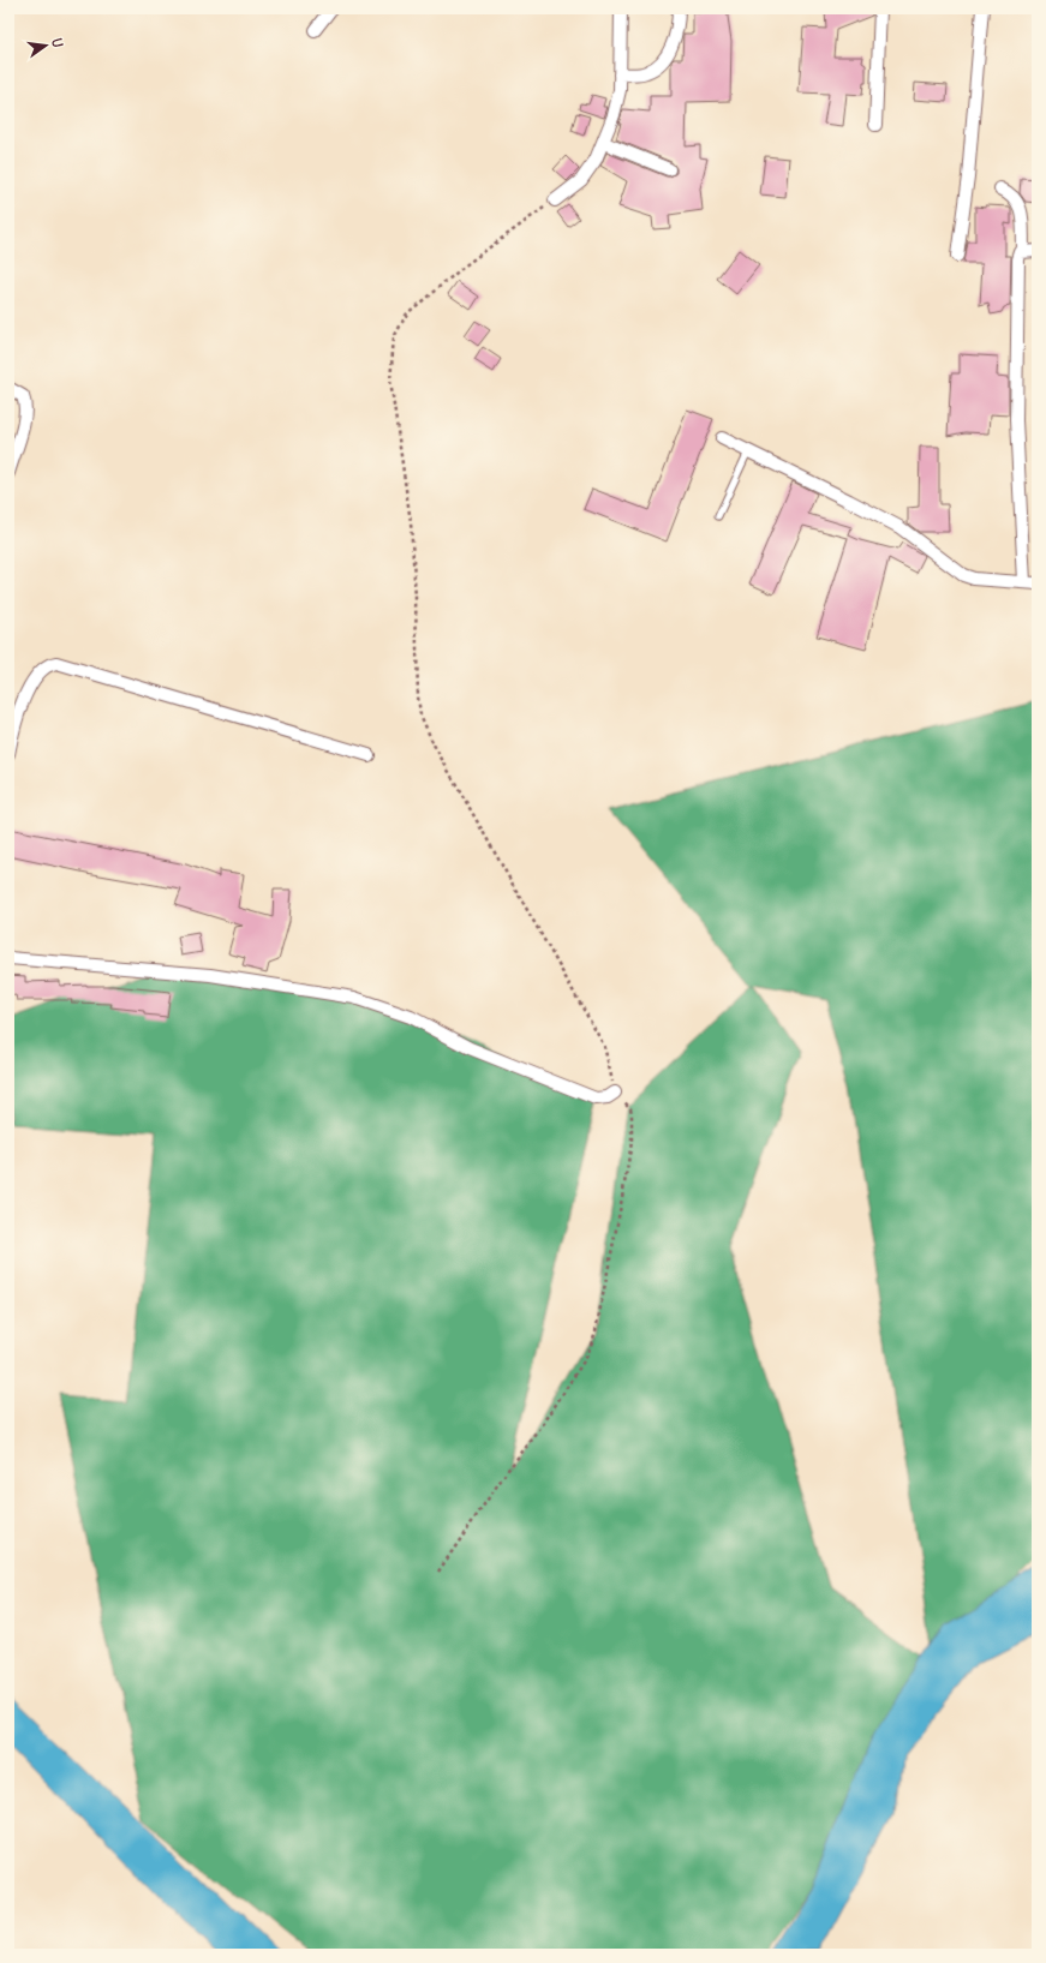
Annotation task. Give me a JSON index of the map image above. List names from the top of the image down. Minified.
{"north":"right"}
